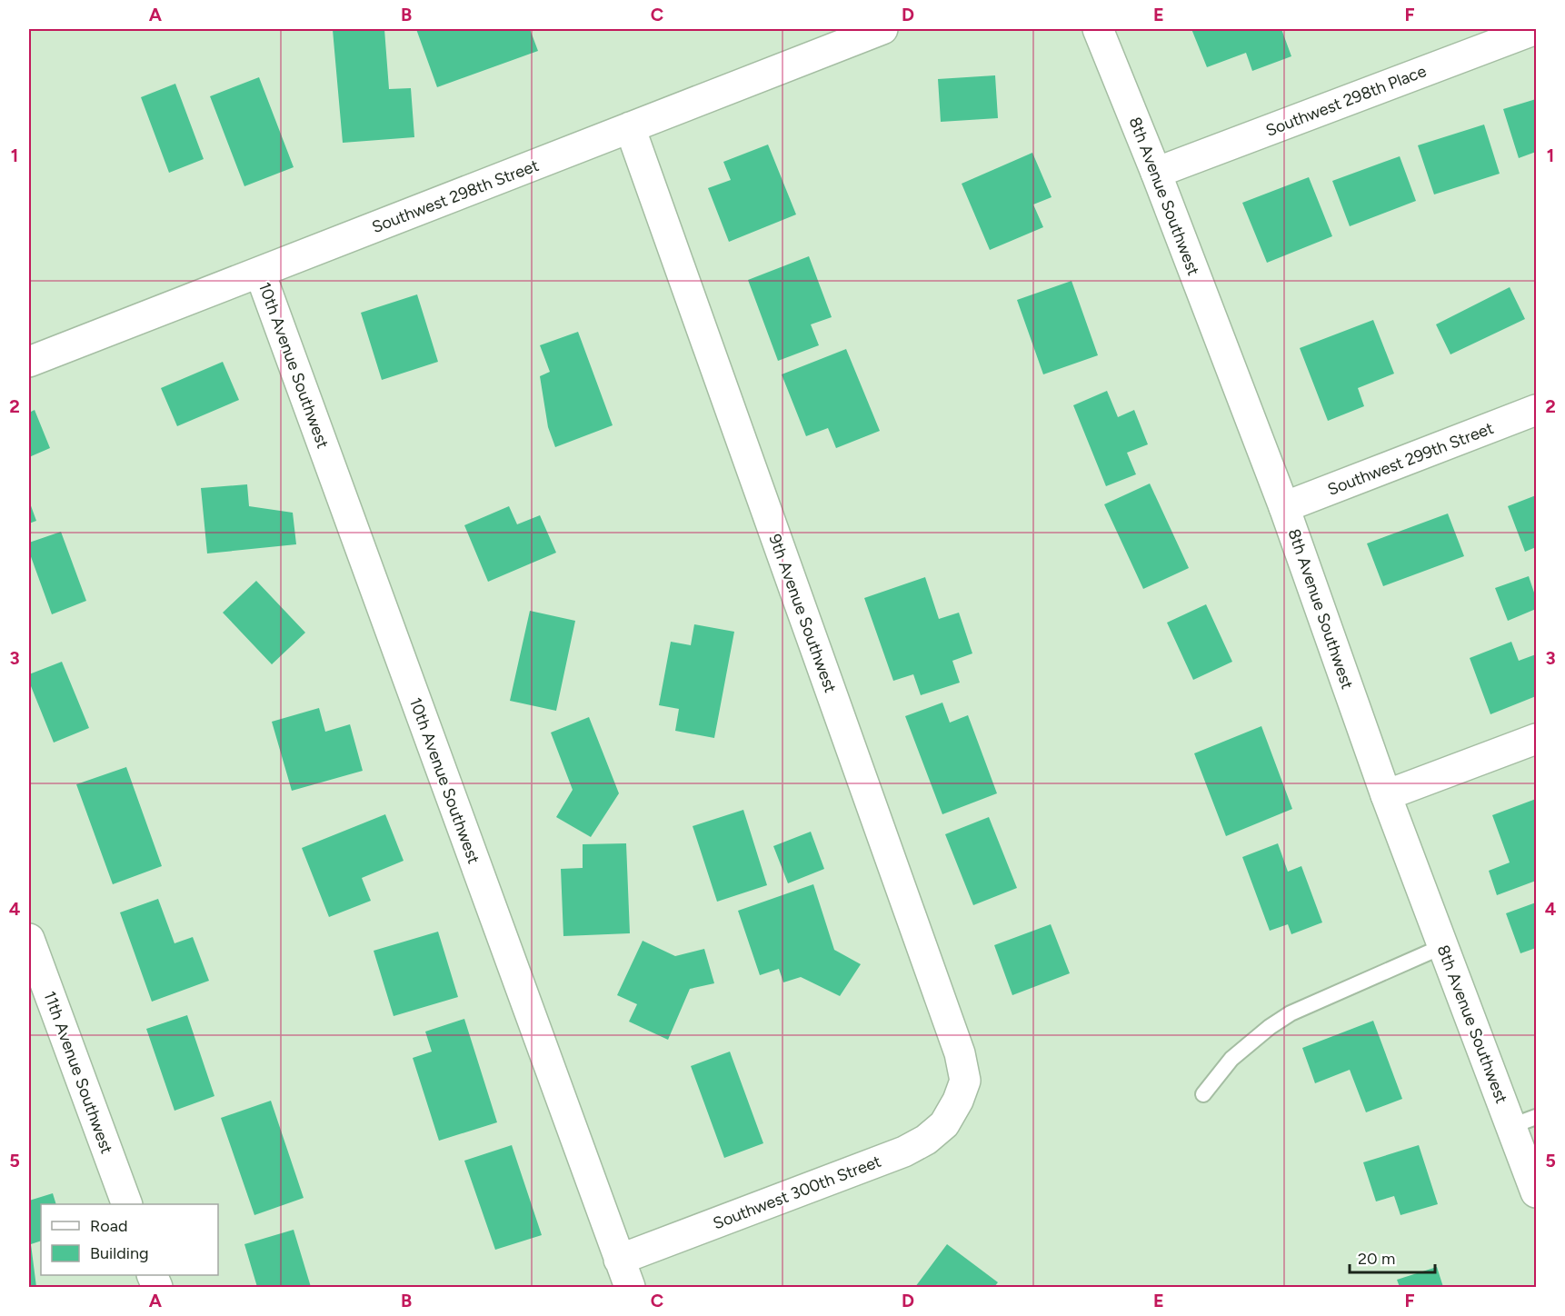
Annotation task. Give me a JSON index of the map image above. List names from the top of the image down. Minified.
{"streets":{"street":["Southwest 298th Place","Southwest 298th Street","8th Avenue Southwest","10th Avenue Southwest","Southwest 299th Street","9th Avenue Southwest","11th Avenue Southwest","Southwest 300th Street"]},"crossings":[["Southwest 298th Place","8th Avenue Southwest"],["Southwest 298th Street","10th Avenue Southwest"],["Southwest 298th Street","9th Avenue Southwest"],["8th Avenue Southwest","Southwest 299th Street"],["10th Avenue Southwest","Southwest 300th Street"],["9th Avenue Southwest","Southwest 300th Street"]],"legend":["Road","Building"],"scale_bar":"20 m","grid":{"columns":["A","B","C","D","E","F"],"rows":["1","2","3","4","5"]}}
